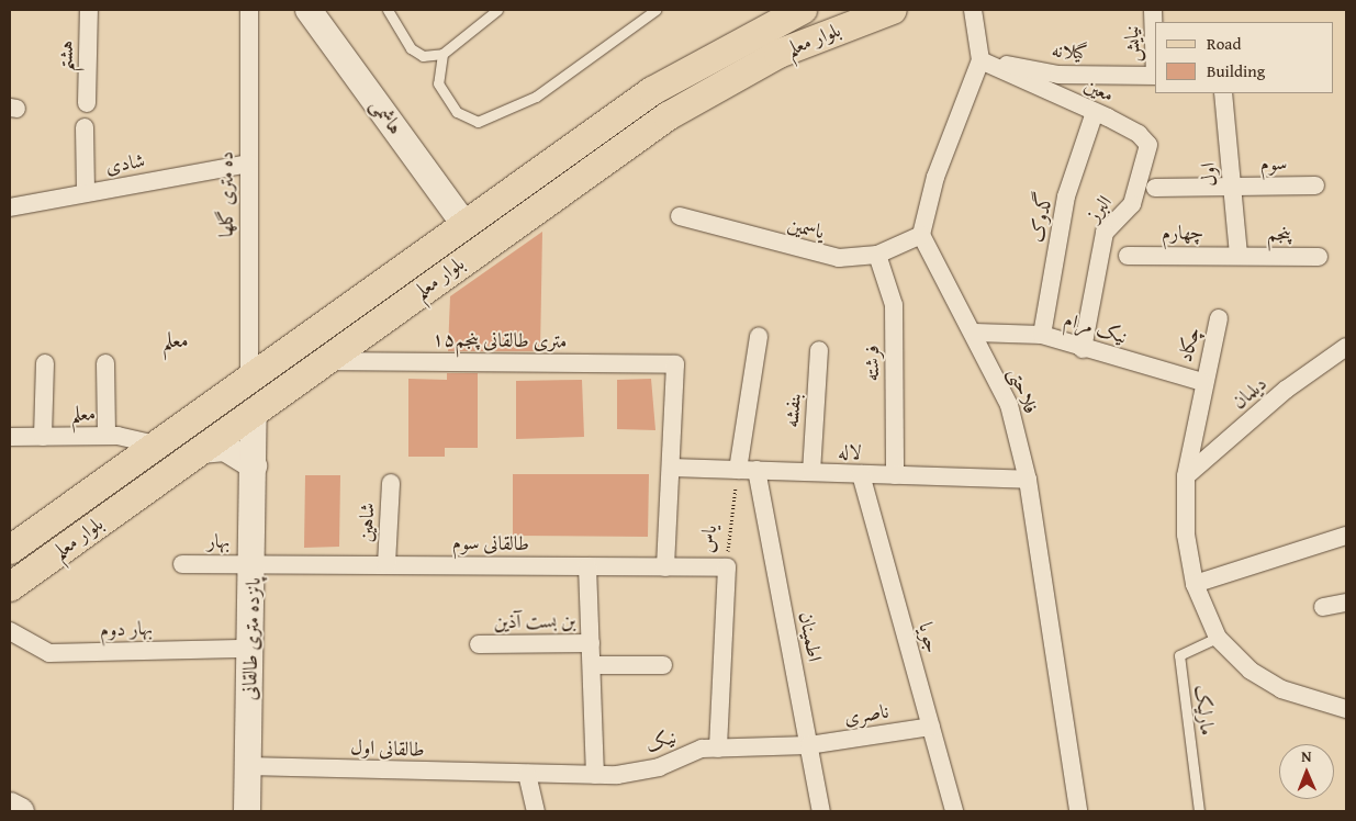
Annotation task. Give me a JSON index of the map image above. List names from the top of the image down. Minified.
{"streets":{"main road":["بلوار معلم"],"street":["نیایش","گیلانه","هشتم","معین","هاشمی","شادی","سوم","اول","ده متری گلها","البرز","گدوک","یاسمین","چهارم","پنجم","نیک مرام","۱۵متری طالقانی پنجم","چکاد","فرشته","فلاحتی","دیلمان","بنفشه","معلم","لاله","شاهین","یاس","بهار","طالقانی سوم","بن بست آذین","بهار دوم","اطمینان","جویا","پانزده متری طالقانی","ناصری","نیک","طالقانی اول"],"lane":["مارلیک"]},"crossings":[["بلوار معلم","هاشمی"],["بلوار معلم","ده متری گلها"],["بلوار معلم","۱۵متری طالقانی پنجم"],["بلوار معلم","معلم"],["بلوار معلم","پانزده متری طالقانی"],["گیلانه","معین"],["معین","البرز"],["معین","گدوک"],["شادی","ده متری گلها"],["سوم","اول"],["اول","چهارم"],["اول","پنجم"],["البرز","نیک مرام"],["گدوک","نیک مرام"],["یاسمین","فرشته"],["یاسمین","فلاحتی"],["چهارم","پنجم"],["نیک مرام","چکاد"],["نیک مرام","فلاحتی"],["۱۵متری طالقانی پنجم","لاله"],["چکاد","دیلمان"],["چکاد","مارلیک"],["فرشته","لاله"],["فلاحتی","لاله"],["بنفشه","لاله"],["لاله","یاس"],["لاله","اطمینان"],["لاله","جویا"],["شاهین","طالقانی سوم"],["یاس","طالقانی سوم"],["یاس","نیک"],["بهار","طالقانی سوم"],["بهار","پانزده متری طالقانی"],["طالقانی سوم","پانزده متری طالقانی"],["بهار دوم","پانزده متری طالقانی"],["اطمینان","ناصری"],["اطمینان","نیک"],["جویا","ناصری"],["پانزده متری طالقانی","طالقانی اول"],["ناصری","نیک"],["نیک","طالقانی اول"]],"districts":["معلم"],"legend":["Road","Building"],"north":"top"}
